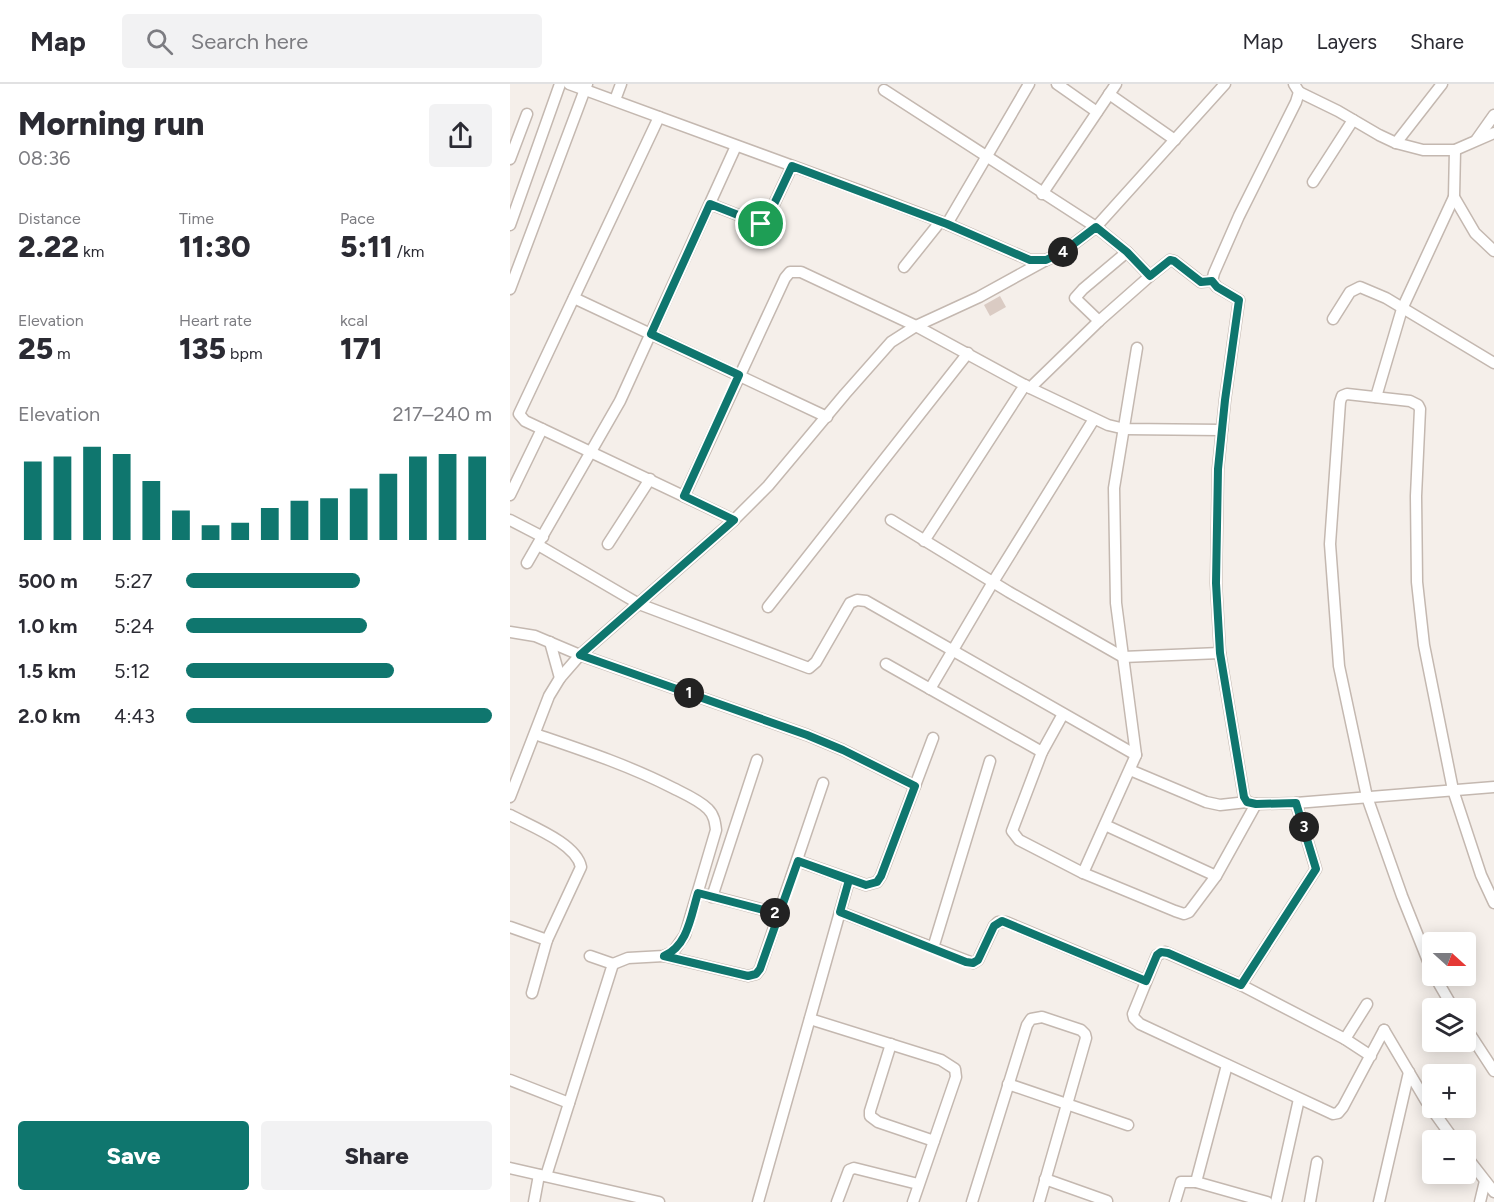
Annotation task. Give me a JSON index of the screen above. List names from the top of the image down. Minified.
{"north":"right","page":{"header":"Map","search":"Search here","nav":["Map","Layers","Share"],"heading":["Morning run","08:36"],"stats":[["Distance","2.22 km"],["Time","11:30"],["Pace","5:11 /km"],["Elevation","25 m"],["Heart rate","135 bpm"],["kcal","171"]],"pins":["4","1","3","2"],"chart":["Elevation","217–240 m"],"list":[{"name":"500 m","note":"5:27"},{"name":"1.0 km","note":"5:24"},{"name":"1.5 km","note":"5:12"},{"name":"2.0 km","note":"4:43"}],"map_buttons":["+","−"],"buttons":["Save","Share"]}}
